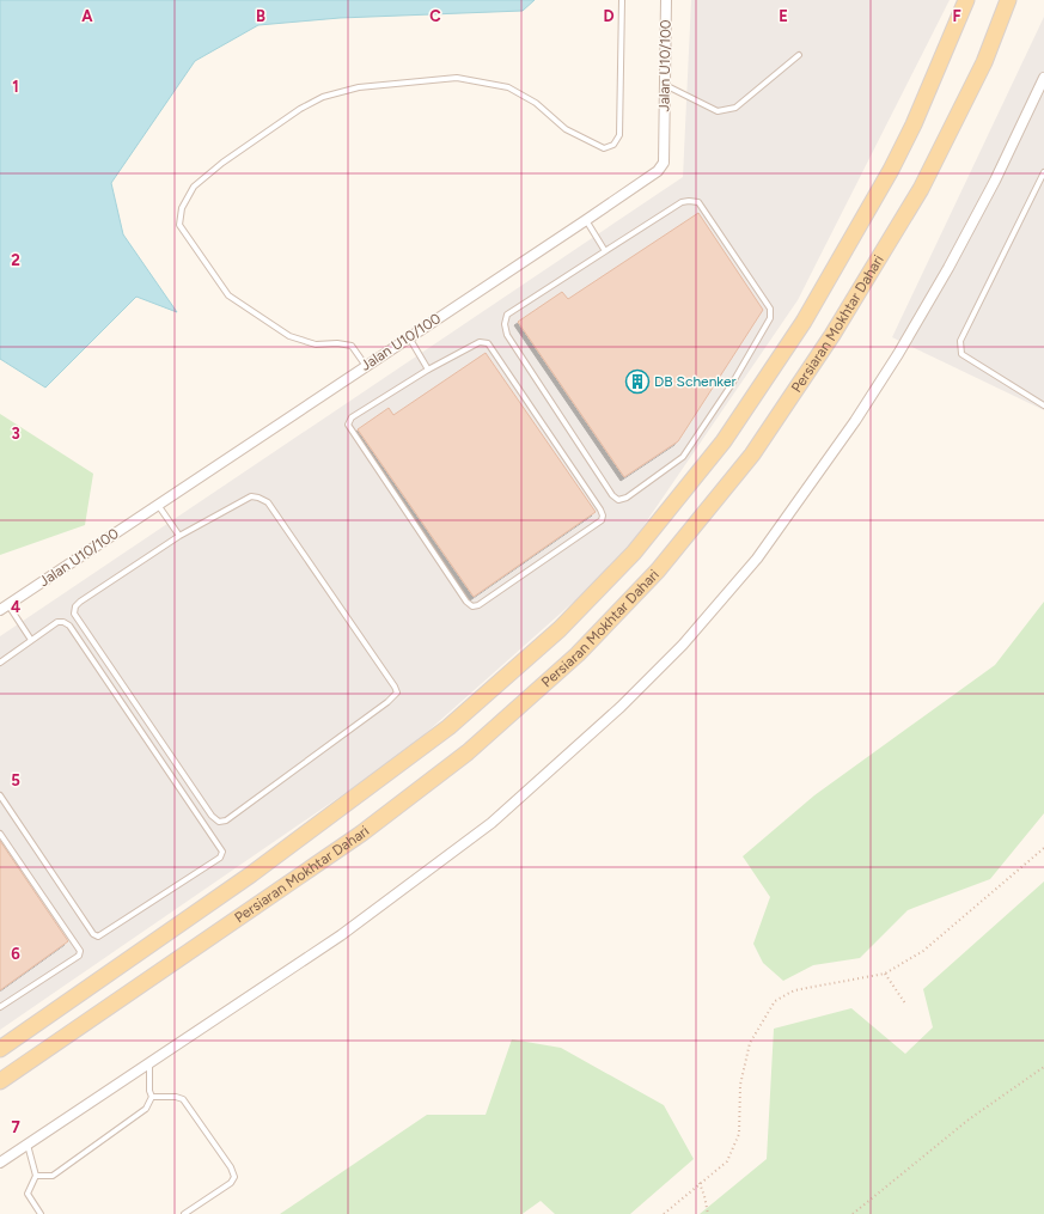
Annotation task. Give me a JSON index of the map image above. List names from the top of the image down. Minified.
{"streets":{"main road":["Persiaran Mokhtar Dahari"],"street":["Jalan U10/100"]},"places":{"building":["DB Schenker"]},"grid":{"columns":["A","B","C","D","E","F"],"rows":["1","2","3","4","5","6","7"]}}
